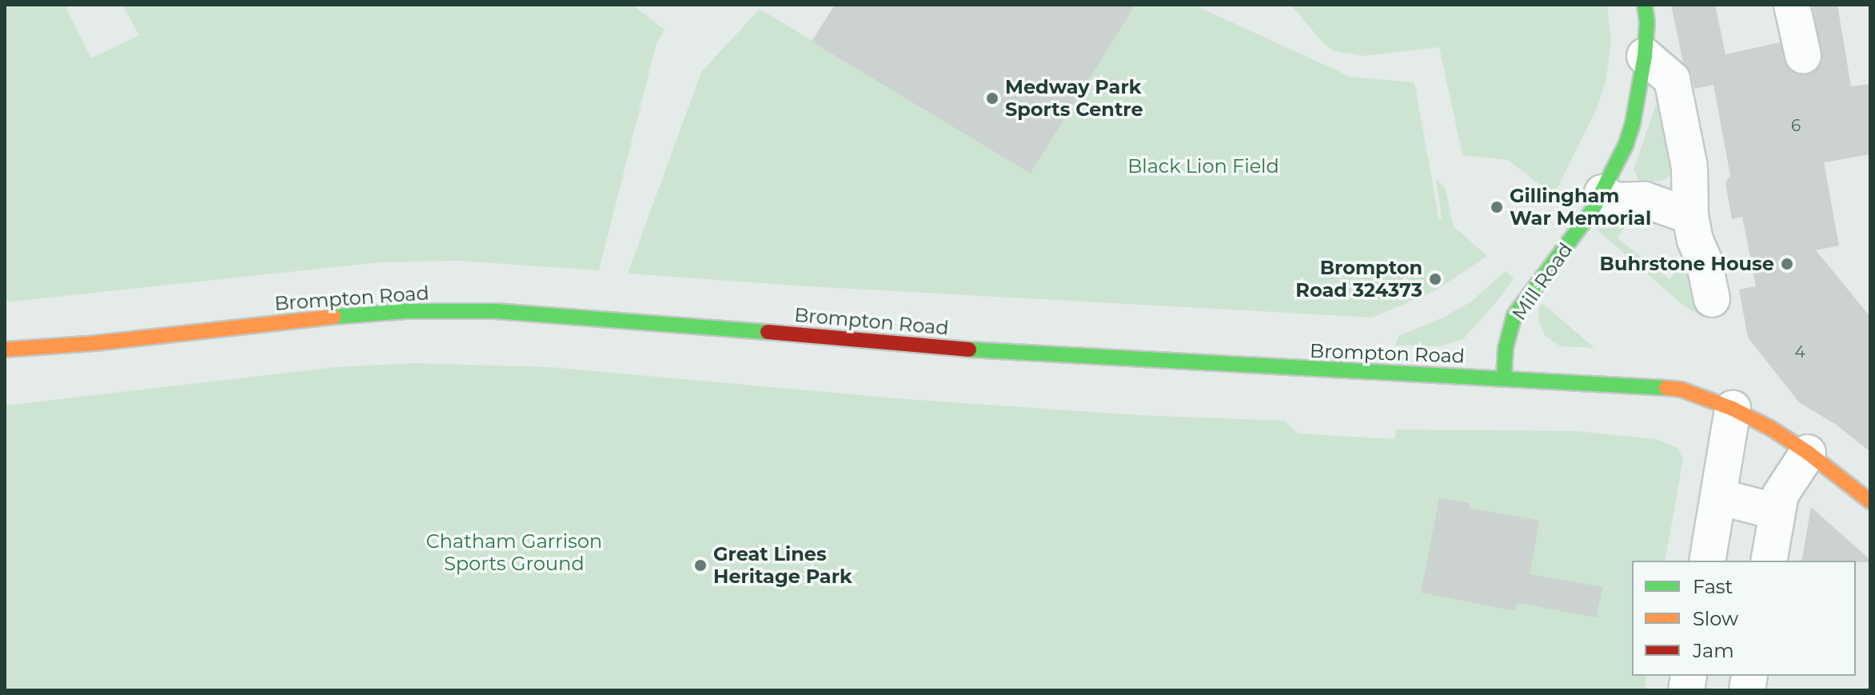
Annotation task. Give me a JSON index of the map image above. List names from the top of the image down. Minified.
{"streets":{"main road":["Mill Road","Brompton Road"]},"crossings":[["Mill Road","Brompton Road"]],"parks":["Black Lion Field","Chatham Garrison Sports Ground"],"places":["Medway Park Sports Centre","Gillingham War Memorial","Buhrstone House","Brompton Road 324373","Great Lines Heritage Park"],"house_numbers":["6","4"],"legend":["Fast","Slow","Jam"]}
